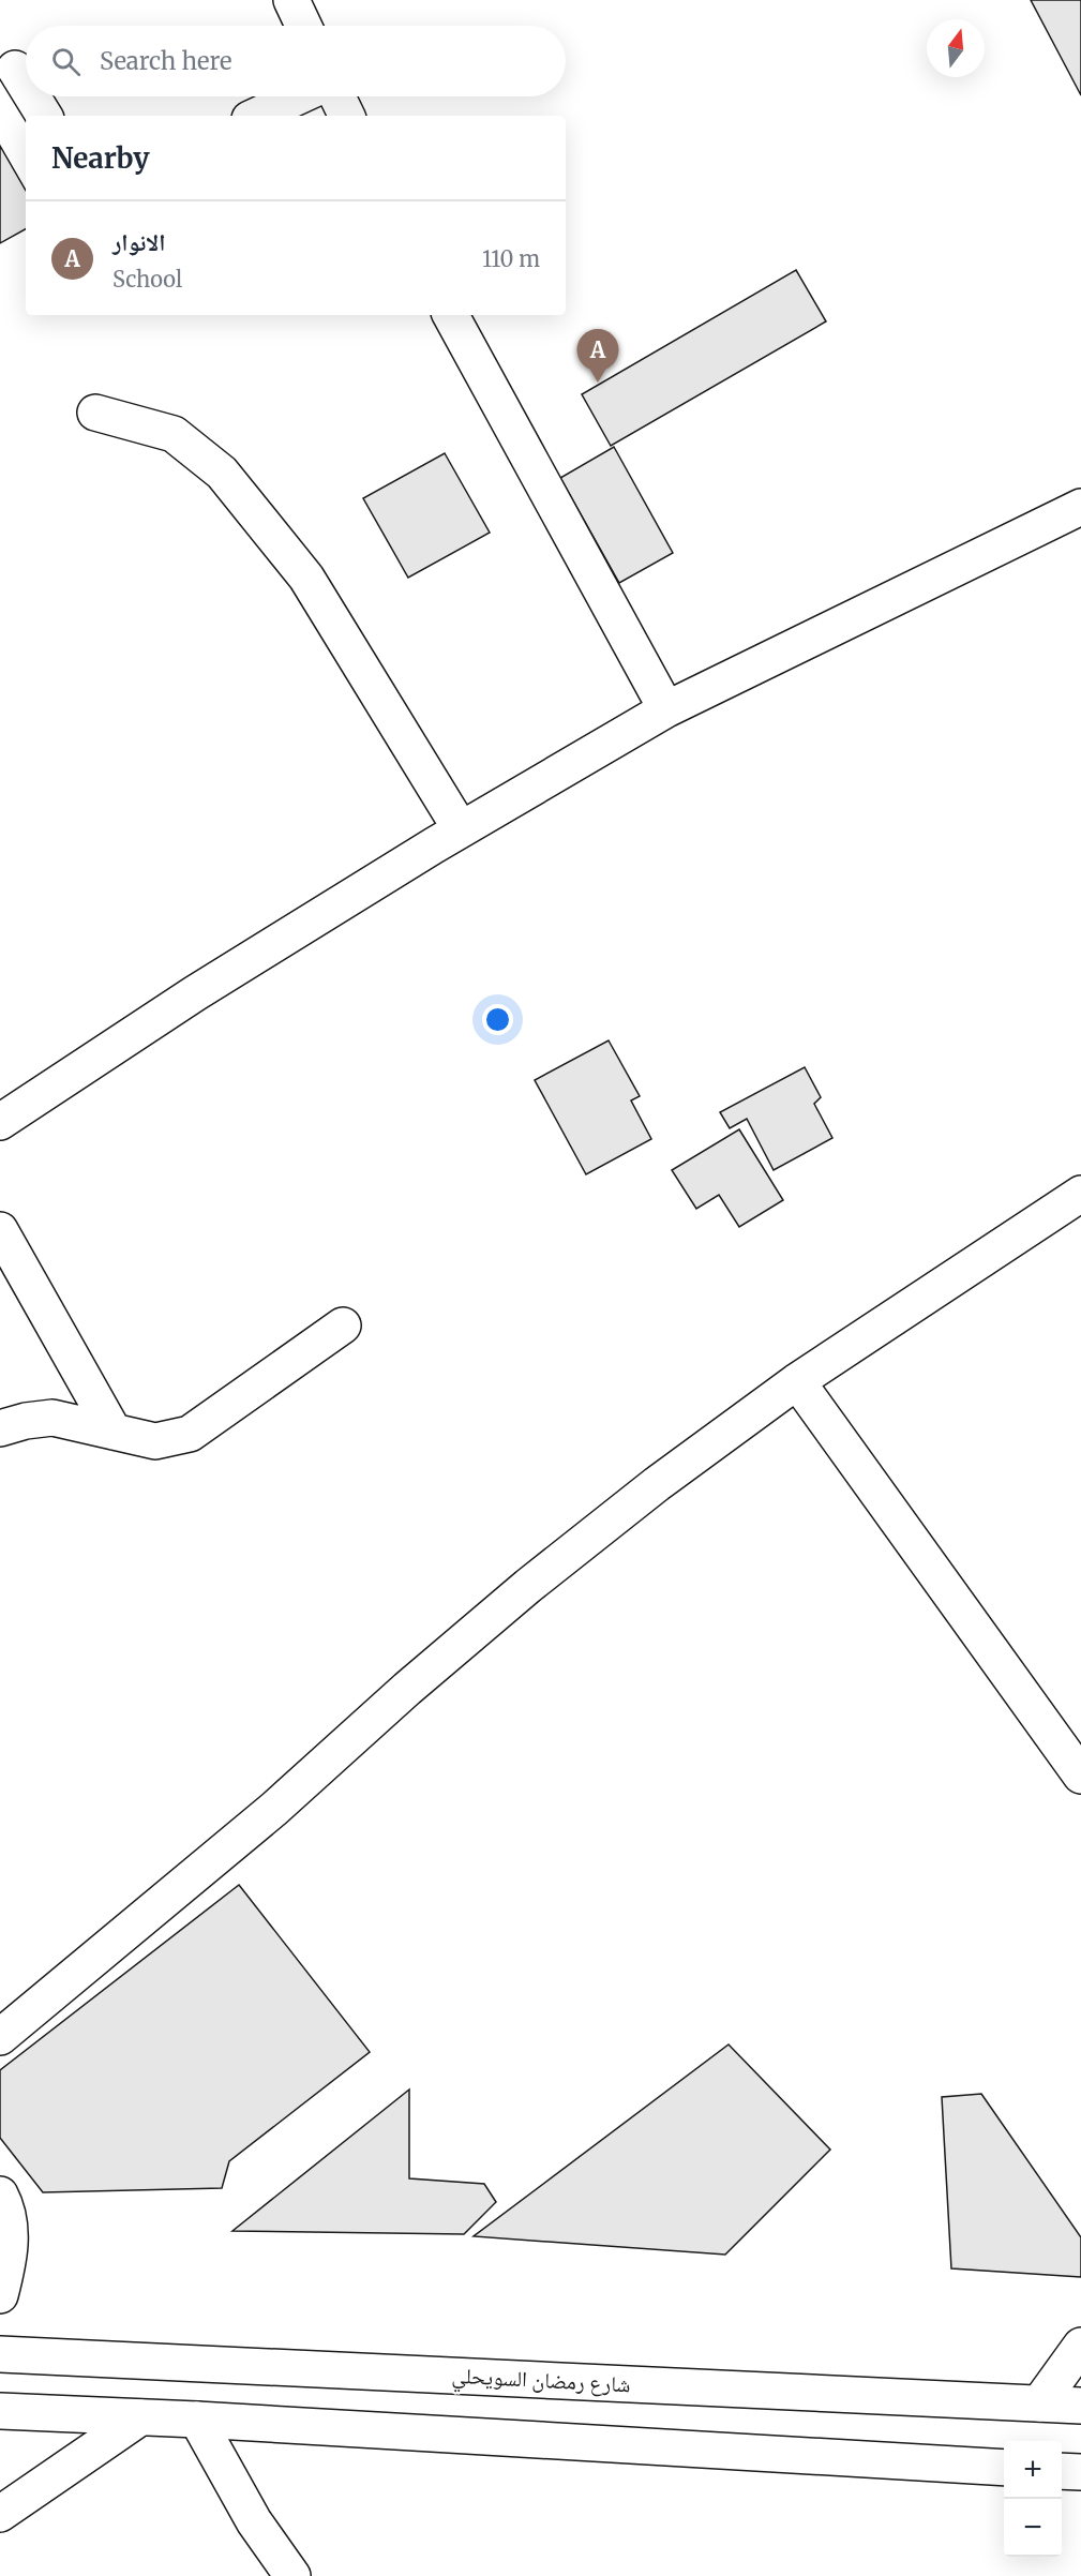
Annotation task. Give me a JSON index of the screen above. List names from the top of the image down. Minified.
{"streets":{"street":["شارع رمضان السويحلي"]},"north":"top","page":{"search":"Search here","heading":"Nearby","list":[{"mark":"A","name":"الانوار","note":"School","value":"110 m"}],"pins":"A","map_buttons":["+","−"]}}
